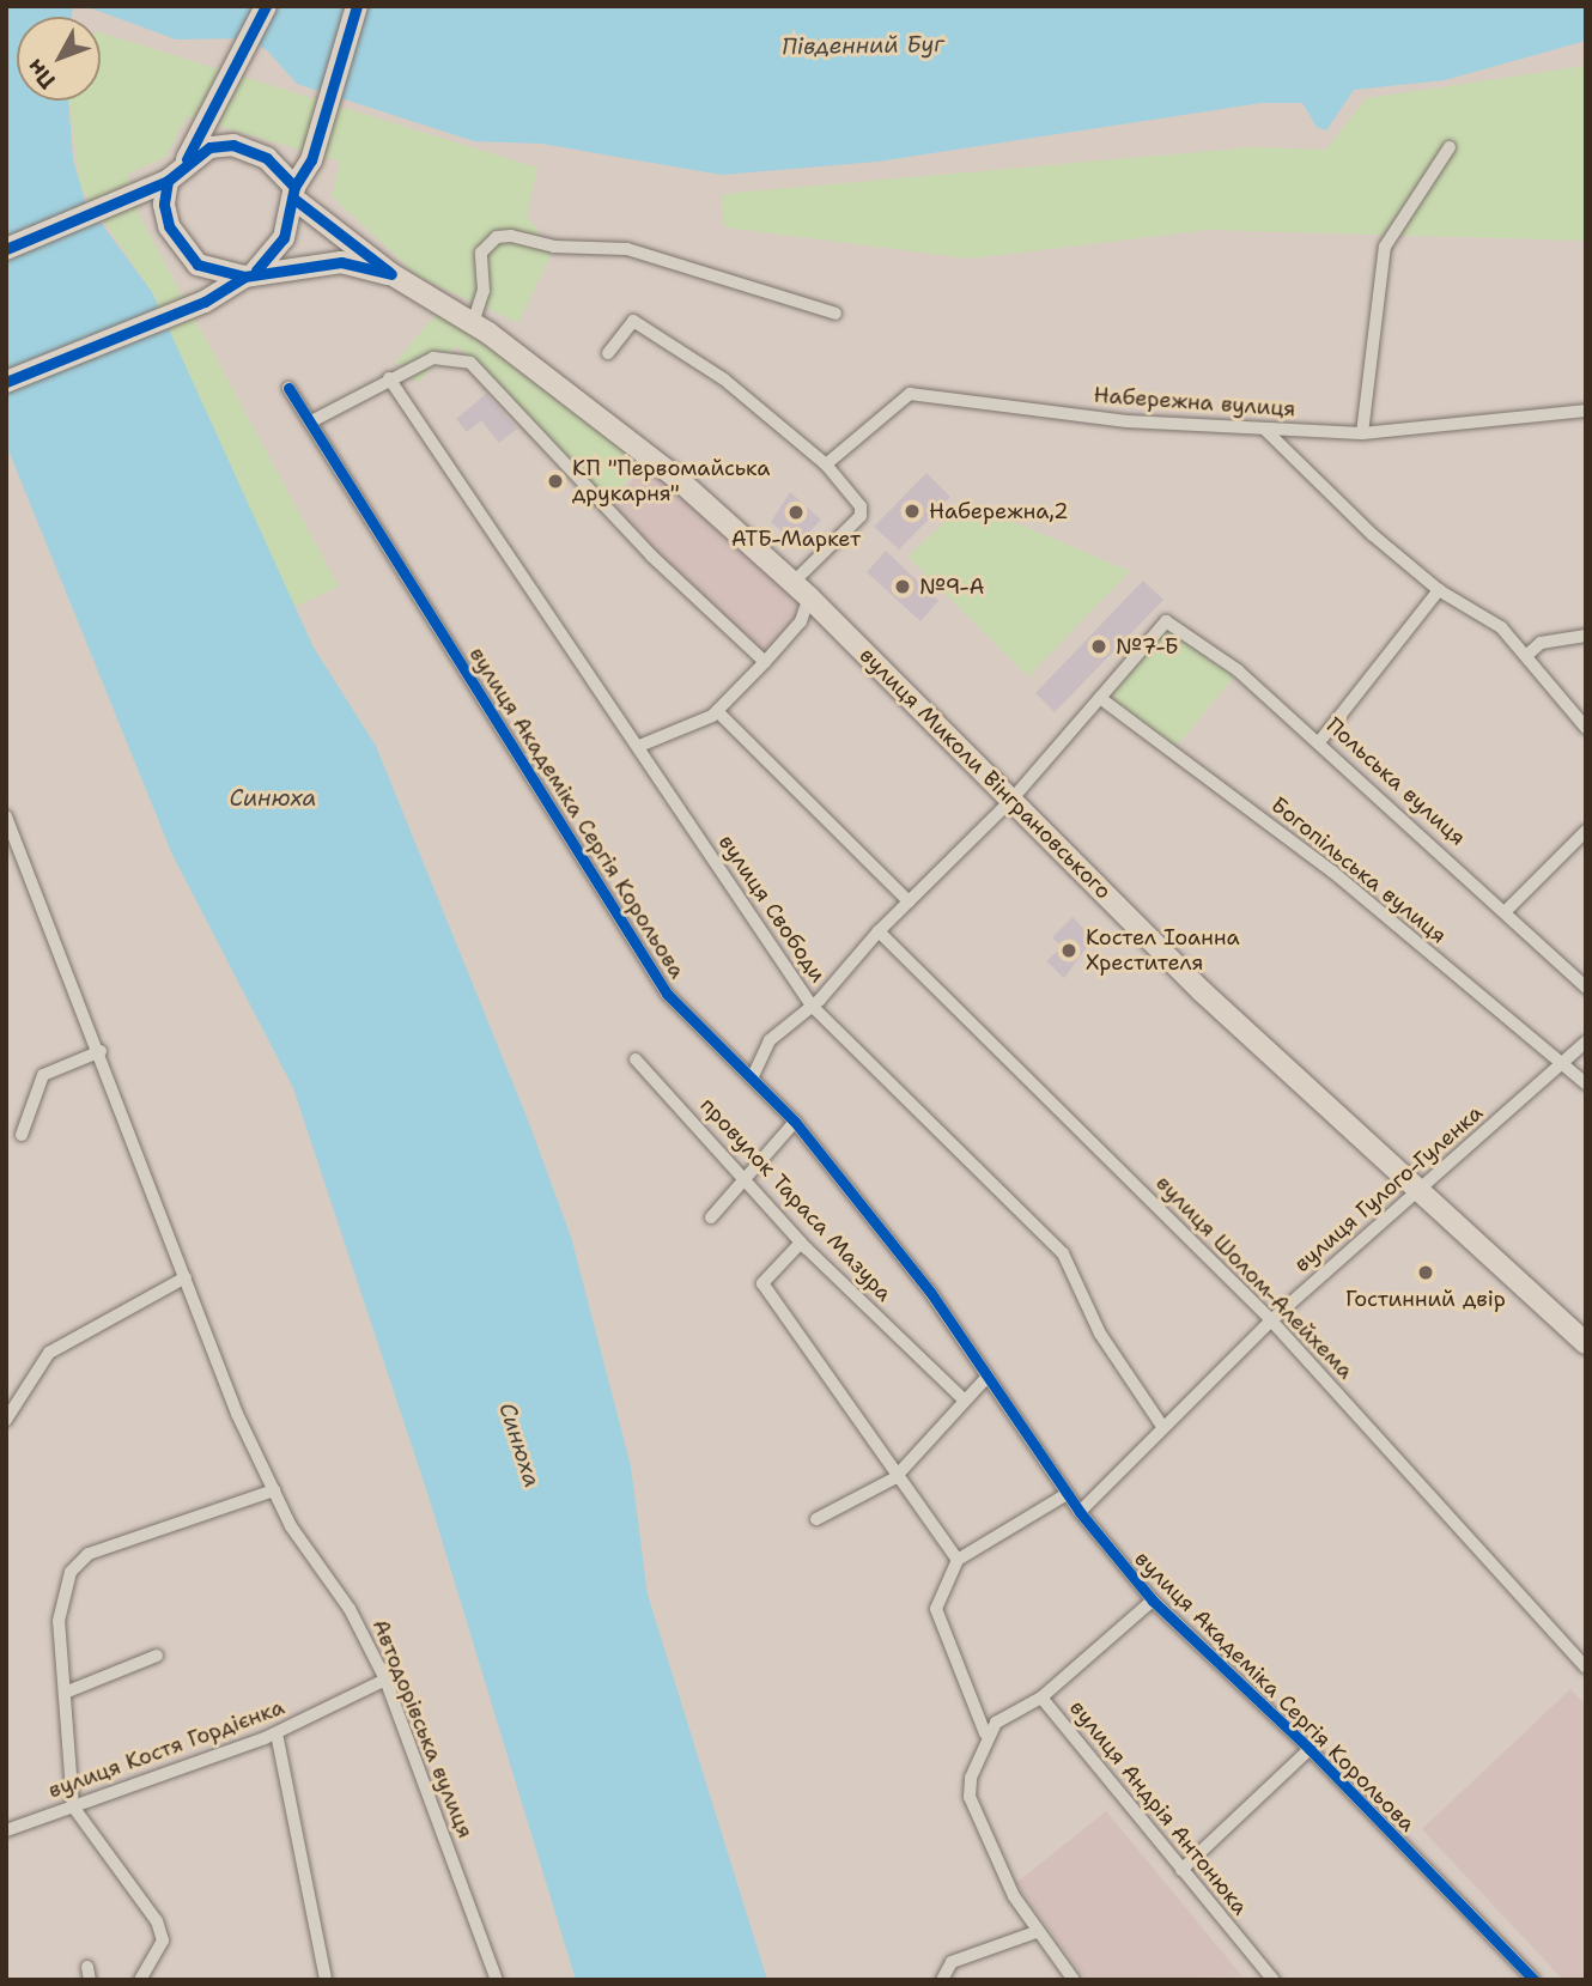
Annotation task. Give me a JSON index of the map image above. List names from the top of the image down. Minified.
{"streets":{"main road":["вулиця Миколи Вінграновського"],"street":["Набережна вулиця","Польська вулиця","вулиця Академіка Сергія Корольова","Богопільська вулиця","вулиця Свободи","вулиця Гулого-Гуленка","провулок Тараса Мазура","вулиця Шолом-Алейхема","Автодорівська вулиця","вулиця Костя Гордієнка","вулиця Андрія Антонюка"]},"crossings":[["вулиця Миколи Вінграновського","вулиця Гулого-Гуленка"],["Польська вулиця","Богопільська вулиця"],["вулиця Академіка Сергія Корольова","вулиця Гулого-Гуленка"],["вулиця Академіка Сергія Корольова","вулиця Андрія Антонюка"],["Богопільська вулиця","вулиця Гулого-Гуленка"],["вулиця Свободи","вулиця Гулого-Гуленка"],["вулиця Гулого-Гуленка","вулиця Шолом-Алейхема"],["Автодорівська вулиця","вулиця Костя Гордієнка"]],"water":["Південний Буг","Синюха"],"places":["КП \"Первомайська друкарня\"","Набережна,2","АТБ-Маркет","№9-А","№7-Б","Костел Іоанна Хрестителя","Гостинний двір"],"north":"bottom left"}
